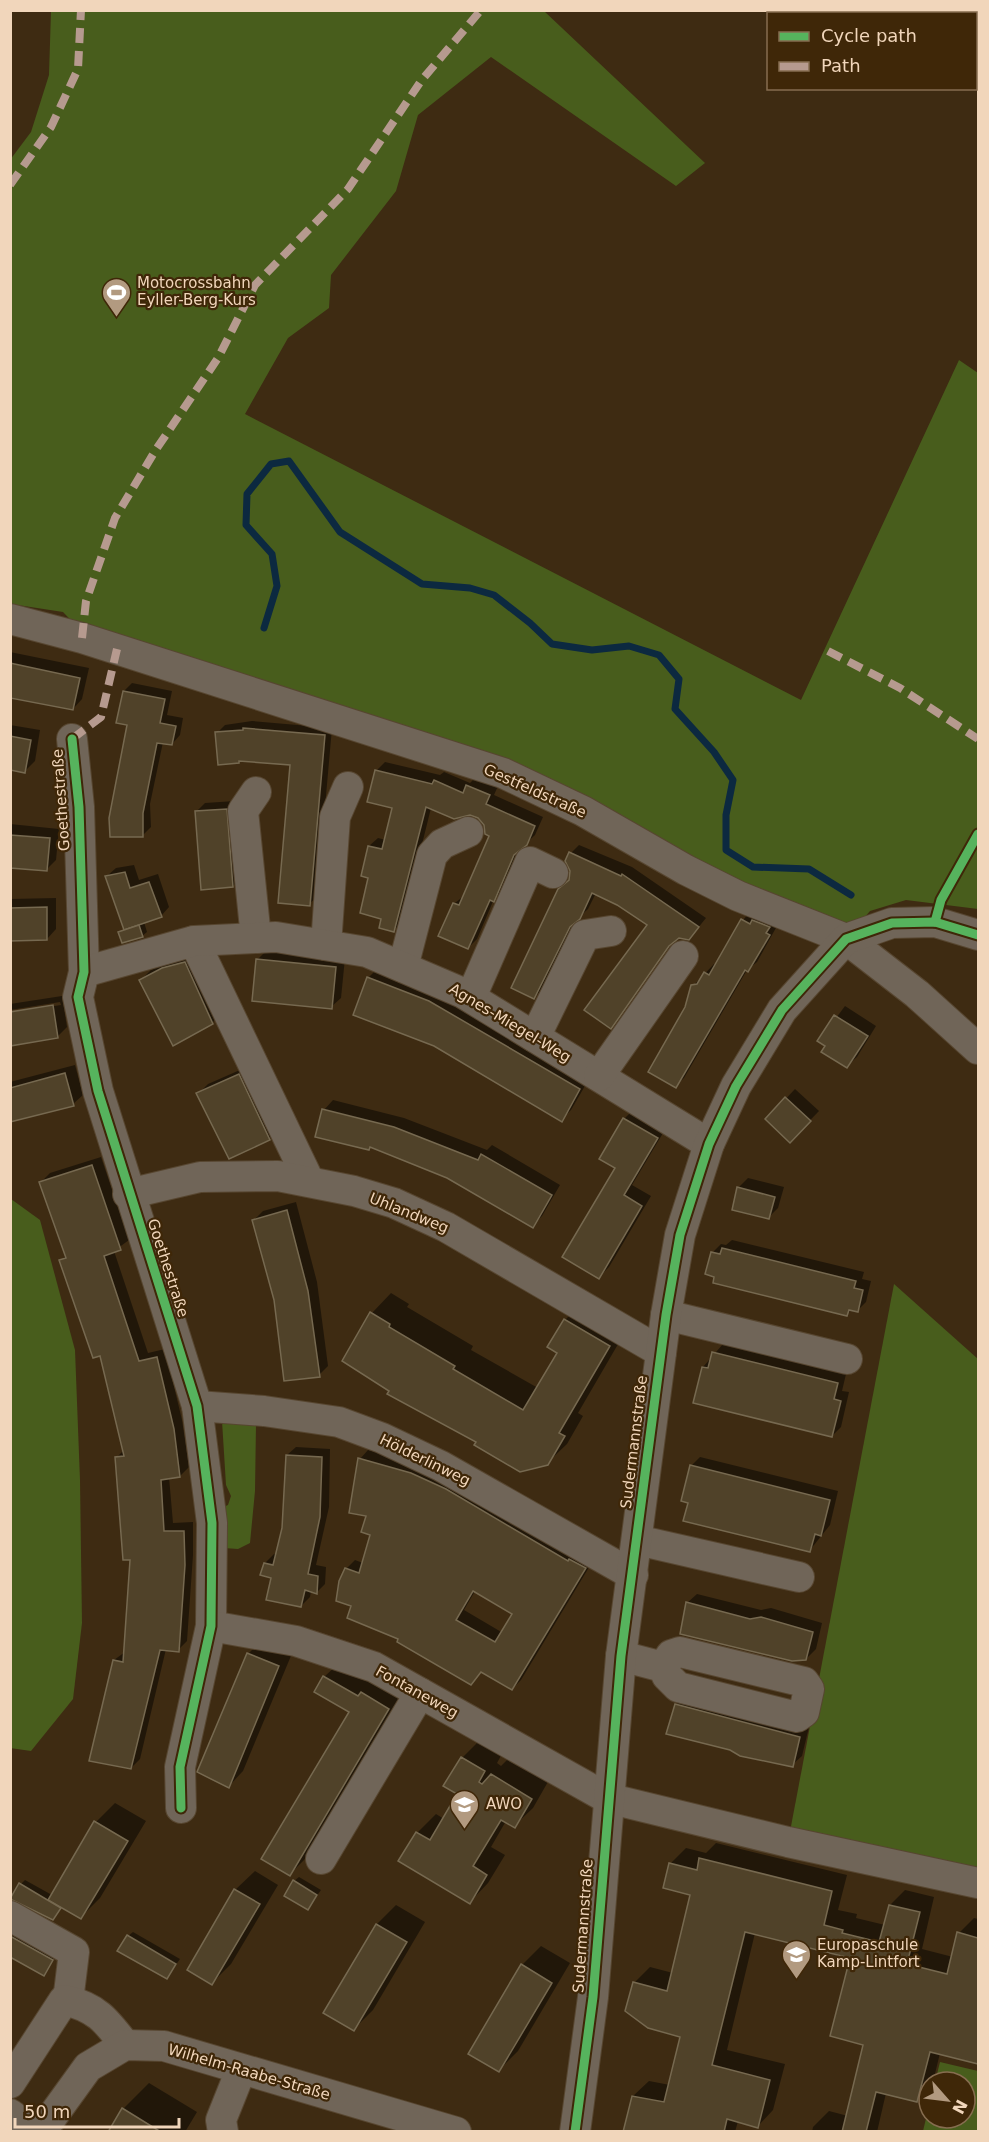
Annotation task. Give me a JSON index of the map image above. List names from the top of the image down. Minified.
{"streets":{"street":["Gestfeldstraße","Goethestraße","Agnes-Miegel-Weg","Uhlandweg","Sudermannstraße","Hölderlinweg","Fontaneweg","Wilhelm-Raabe-Straße"]},"crossings":[["Gestfeldstraße","Sudermannstraße"],["Goethestraße","Agnes-Miegel-Weg"],["Goethestraße","Uhlandweg"],["Goethestraße","Hölderlinweg"],["Goethestraße","Fontaneweg"],["Agnes-Miegel-Weg","Sudermannstraße"],["Uhlandweg","Sudermannstraße"],["Sudermannstraße","Hölderlinweg"],["Sudermannstraße","Fontaneweg"]],"places":{"sports":["Motocrossbahn Eyller-Berg-Kurs"],"school or university":["AWO","Europaschule Kamp-Lintfort"]},"legend":["Cycle path","Path"],"scale_bar":"50 m","north":"bottom right"}
